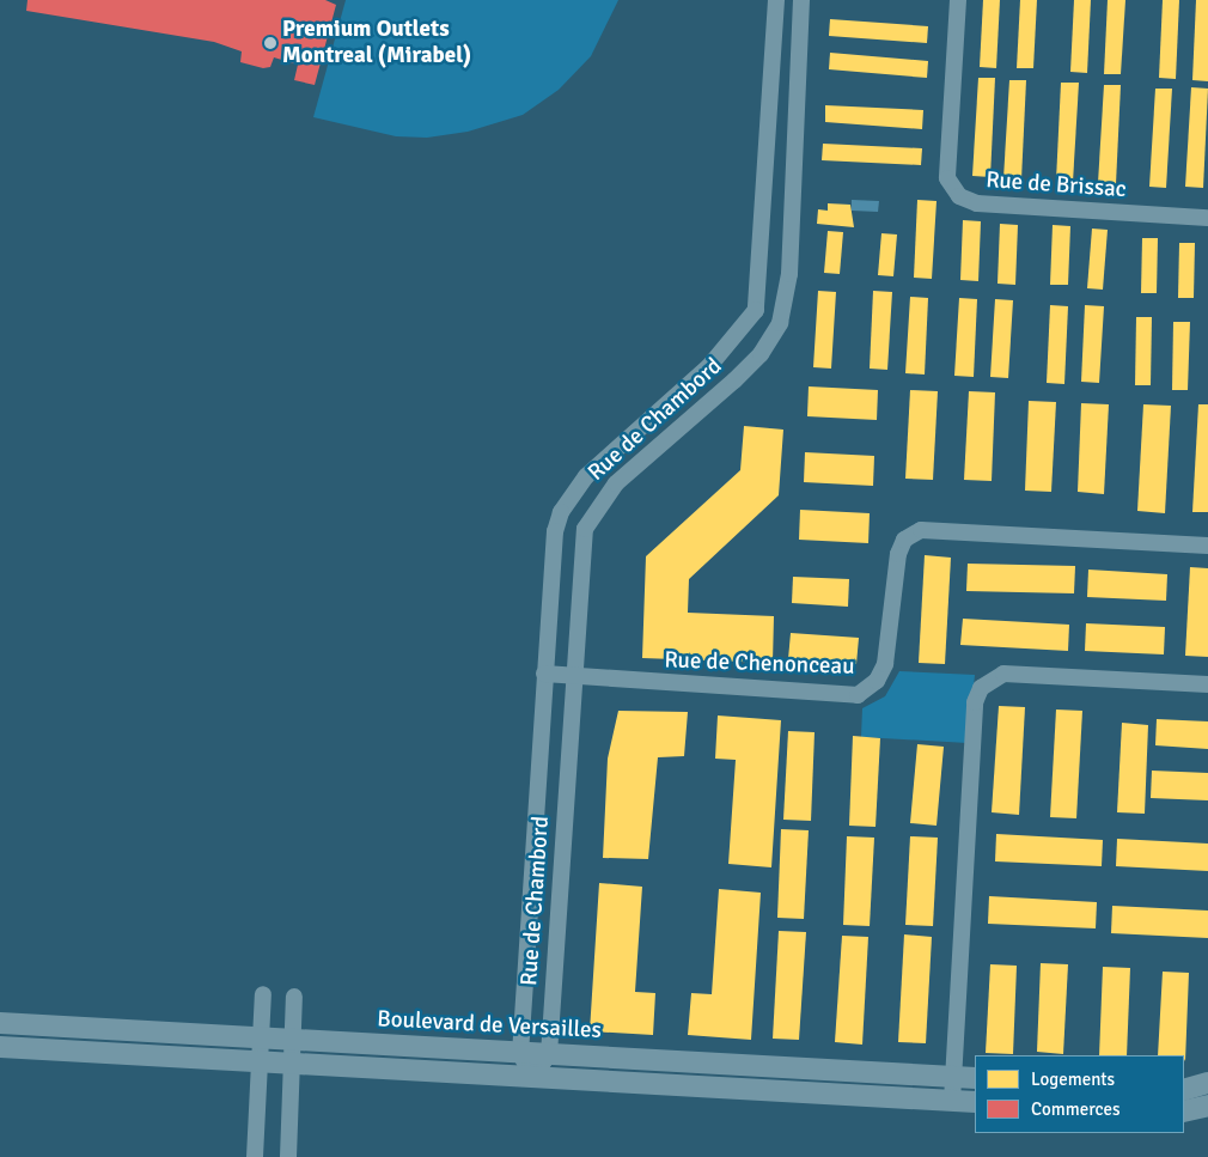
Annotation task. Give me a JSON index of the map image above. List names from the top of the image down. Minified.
{"streets":{"street":["Rue de Brissac","Rue de Chambord","Rue de Chenonceau","Boulevard de Versailles"]},"crossings":[["Rue de Chambord","Rue de Chenonceau"],["Rue de Chambord","Boulevard de Versailles"]],"places":["Premium Outlets Montreal (Mirabel)"],"legend":["Logements","Commerces"]}
